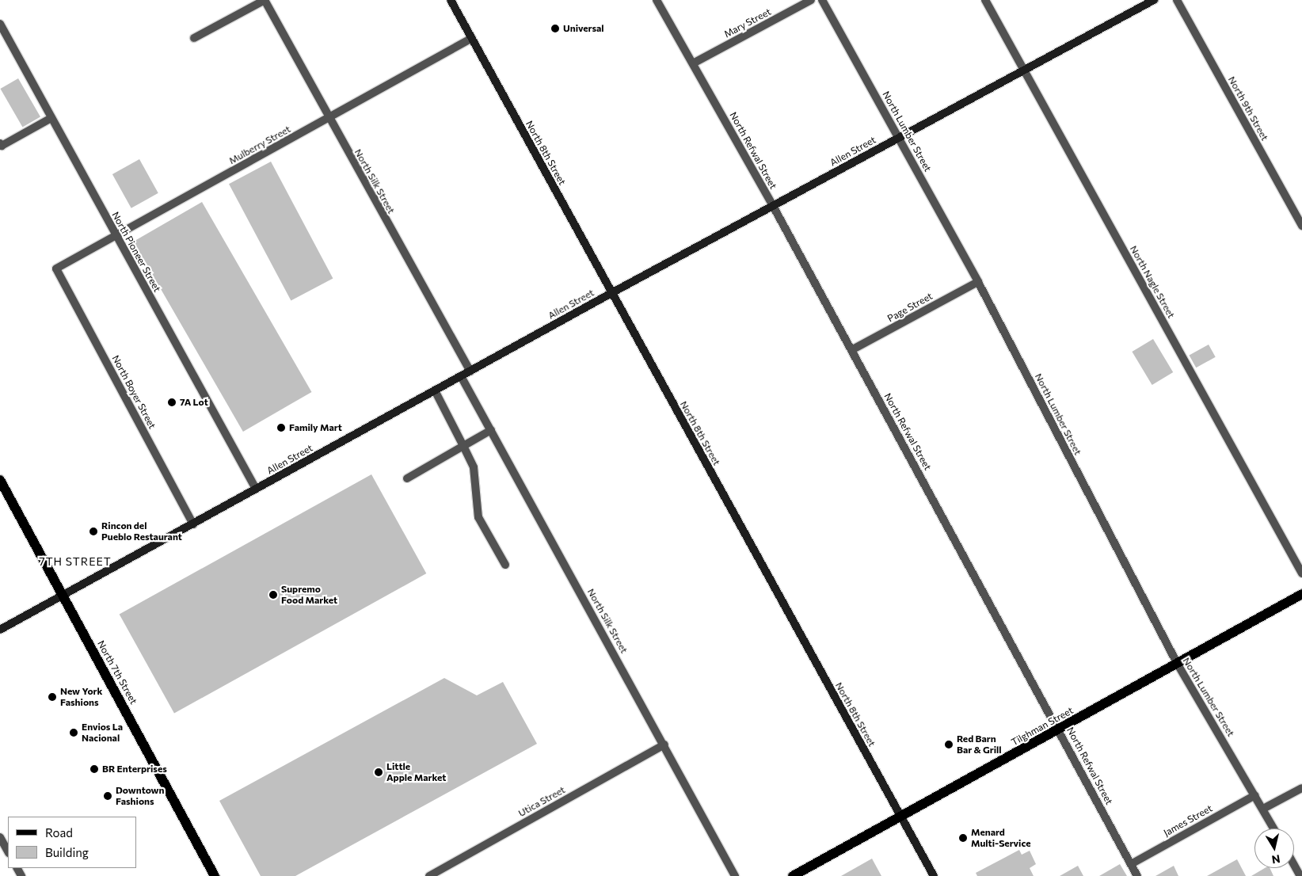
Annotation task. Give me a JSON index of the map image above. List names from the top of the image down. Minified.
{"streets":{"main road":["North 7th Street","Tilghman Street"],"street":["Mary Street","North 9th Street","North Lumber Street","Mulberry Street","North Refwal Street","Allen Street","North 8th Street","North Silk Street","North Pioneer Street","North Nagle Street","Page Street","North Boyer Street","Utica Street","James Street"]},"crossings":[["Mary Street","North Refwal Street"],["North Lumber Street","Allen Street"],["North Lumber Street","Page Street"],["North Lumber Street","Tilghman Street"],["North Lumber Street","James Street"],["Mulberry Street","North 8th Street"],["Mulberry Street","North Silk Street"],["Mulberry Street","North Pioneer Street"],["Mulberry Street","North Boyer Street"],["North Refwal Street","Allen Street"],["North Refwal Street","Page Street"],["North Refwal Street","Tilghman Street"],["North Refwal Street","James Street"],["Allen Street","North 8th Street"],["Allen Street","North Silk Street"],["Allen Street","North Pioneer Street"],["Allen Street","North Nagle Street"],["Allen Street","North Boyer Street"],["Allen Street","North 7th Street"],["North 8th Street","Tilghman Street"],["North Silk Street","Utica Street"]],"districts":["7TH STREET"],"places":["Universal","7A Lot","Family Mart","Rincon del Pueblo Restaurant","Supremo Food Market","New York Fashions","Envios La Nacional","Red Barn Bar & Grill","BR Enterprises","Little Apple Market","Downtown Fashions","Menard Multi-Service"],"legend":["Road","Building"],"north":"bottom"}
